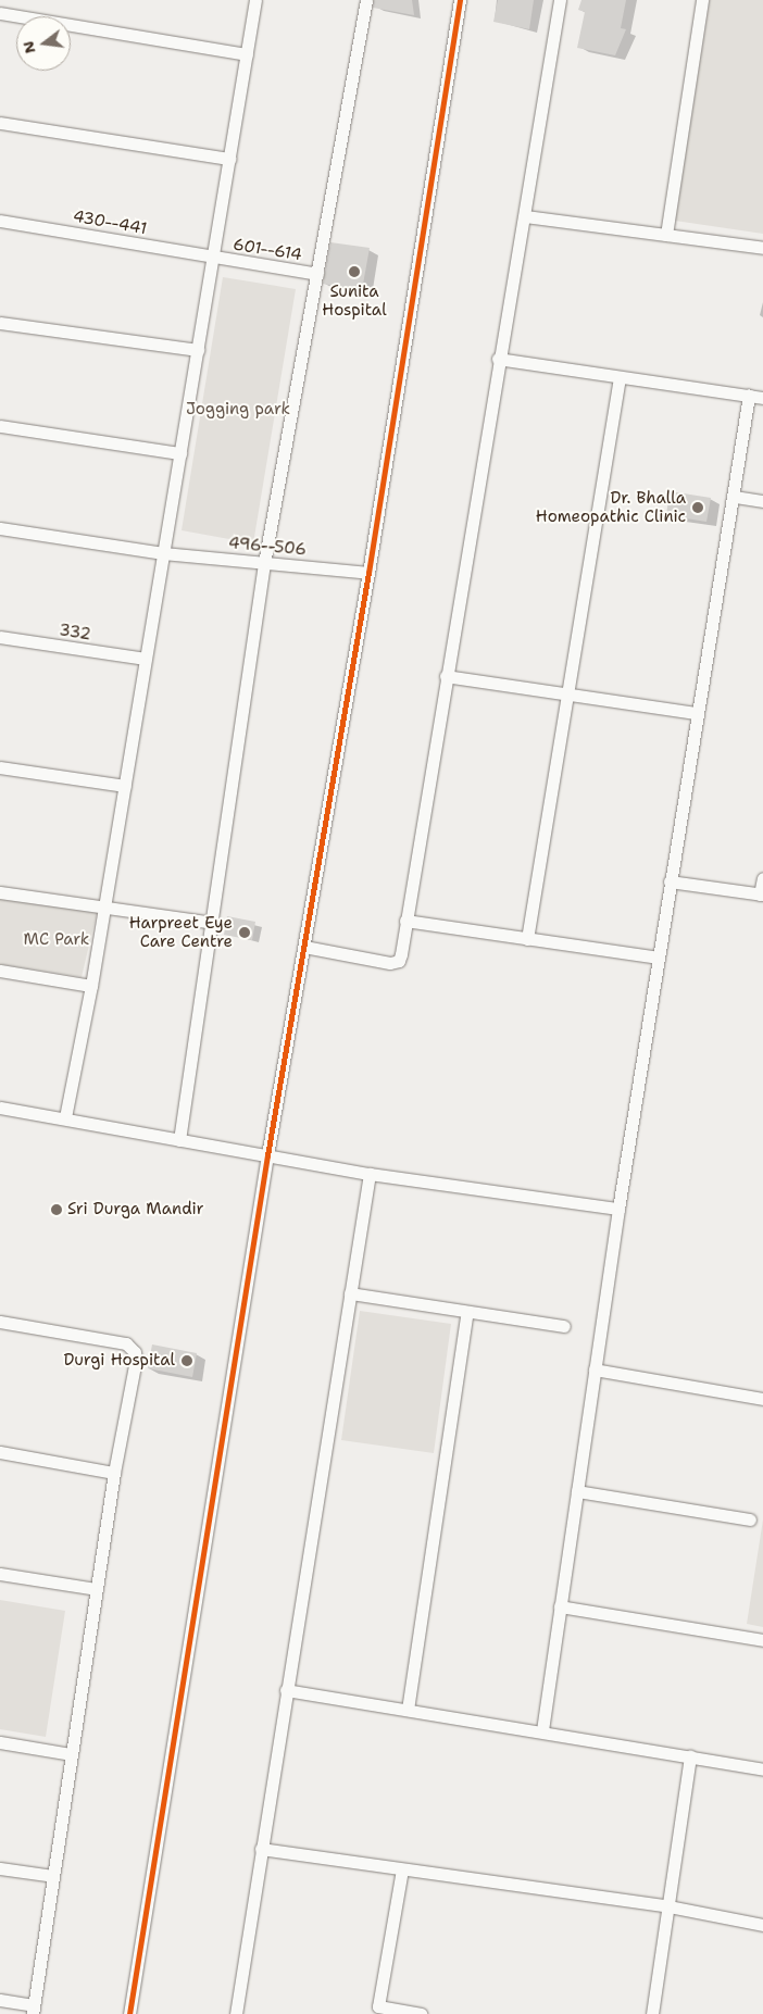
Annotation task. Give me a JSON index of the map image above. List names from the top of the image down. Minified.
{"streets":{"street":["430--441","601--614","496--506","332"]},"crossings":[["430--441","601--614"]],"parks":["Jogging park","MC Park"],"places":["Sunita Hospital","Dr. Bhalla Homeopathic Clinic","Harpreet Eye Care Centre","Sri Durga Mandir","Durgi Hospital"],"north":"left"}
